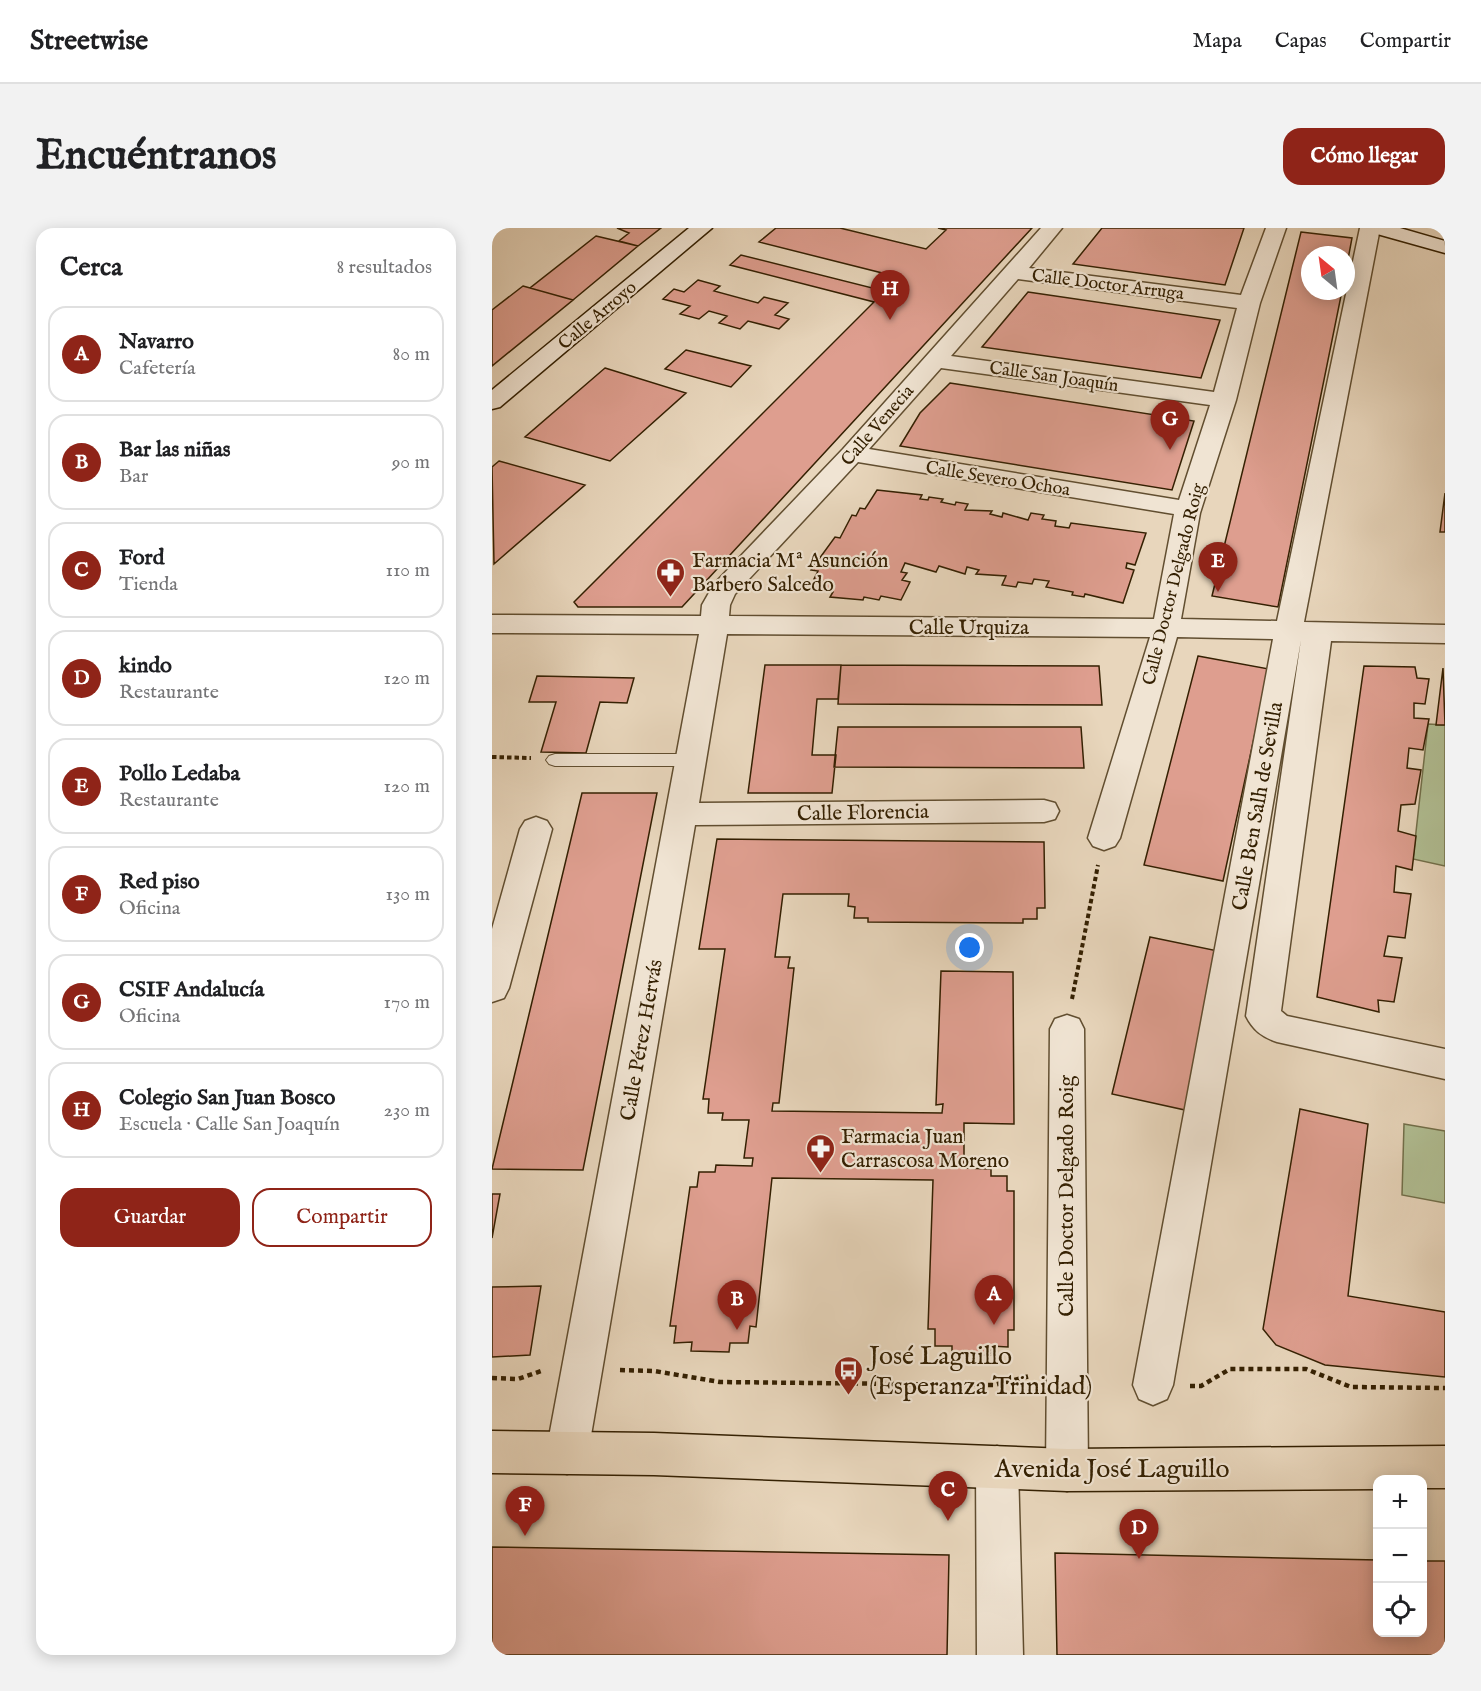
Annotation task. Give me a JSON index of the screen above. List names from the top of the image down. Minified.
{"streets":{"main road":["Avenida José Laguillo"],"street":["Calle Doctor Arruga","Calle Arroyo","Calle San Joaquín","Calle Venecia","Calle Severo Ochoa","Calle Doctor Delgado Roig","Calle Urquiza","Calle Ben Salh de Sevilla","Calle Florencia","Calle Pérez Hervás"]},"crossings":[["Calle Doctor Arruga","Calle Venecia"],["Calle Doctor Arruga","Calle Doctor Delgado Roig"],["Calle San Joaquín","Calle Venecia"],["Calle San Joaquín","Calle Doctor Delgado Roig"],["Calle Venecia","Calle Severo Ochoa"],["Calle Venecia","Calle Urquiza"],["Calle Venecia","Calle Pérez Hervás"],["Calle Severo Ochoa","Calle Doctor Delgado Roig"],["Calle Doctor Delgado Roig","Calle Urquiza"],["Calle Doctor Delgado Roig","Avenida José Laguillo"],["Calle Urquiza","Calle Ben Salh de Sevilla"],["Calle Urquiza","Calle Pérez Hervás"],["Calle Florencia","Calle Pérez Hervás"],["Calle Pérez Hervás","Avenida José Laguillo"]],"places":{"pharmacy":["Farmacia Mª Asunción Barbero Salcedo","Farmacia Juan Carrascosa Moreno"],"bus stop":["José Laguillo (Esperanza Trinidad)"]},"north":"top left","page":{"header":"Streetwise","nav":["Mapa","Capas","Compartir"],"buttons":["Cómo llegar",["Guardar","Compartir"]],"title":"Encuéntranos","heading":["Cerca","8 resultados"],"pins":["H","G","E","A","B","C","F","D"],"list":[{"mark":"A","name":"Navarro","note":"Cafetería","value":"80 m"},{"mark":"B","name":"Bar las niñas","note":"Bar","value":"90 m"},{"mark":"C","name":"Ford","note":"Tienda","value":"110 m"},{"mark":"D","name":"kindo","note":"Restaurante","value":"120 m"},{"mark":"E","name":"Pollo Ledaba","note":"Restaurante","value":"120 m"},{"mark":"F","name":"Red piso","note":"Oficina","value":"130 m"},{"mark":"G","name":"CSIF Andalucía","note":"Oficina","value":"170 m"},{"mark":"H","name":"Colegio San Juan Bosco","note":"Escuela · Calle San Joaquín","value":"230 m"}],"map_buttons":["+","−"]}}
